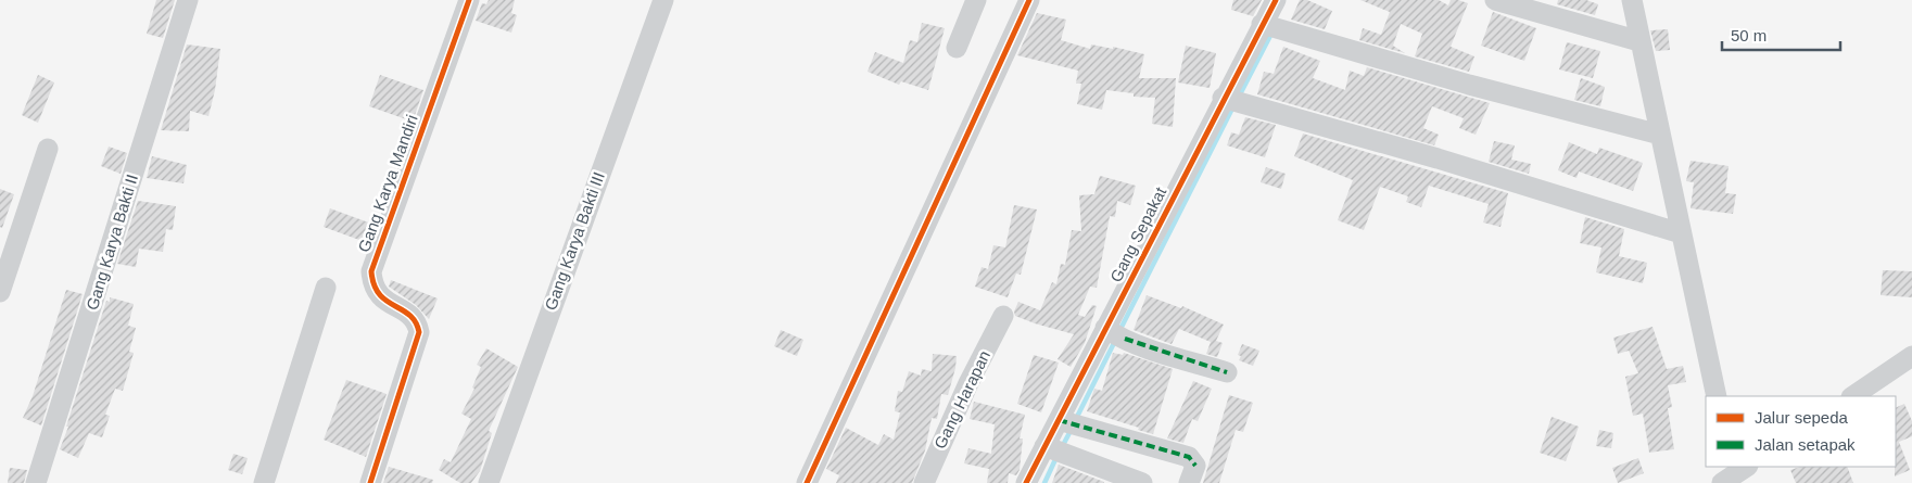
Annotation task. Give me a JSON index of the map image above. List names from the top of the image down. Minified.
{"streets":{"street":["Gang Karya Mandiri","Gang Sepakat","Gang Karya Bakti III","Gang Karya Bakti II","Gang Harapan"]},"legend":["Jalur sepeda","Jalan setapak"],"scale_bar":"50 m"}
